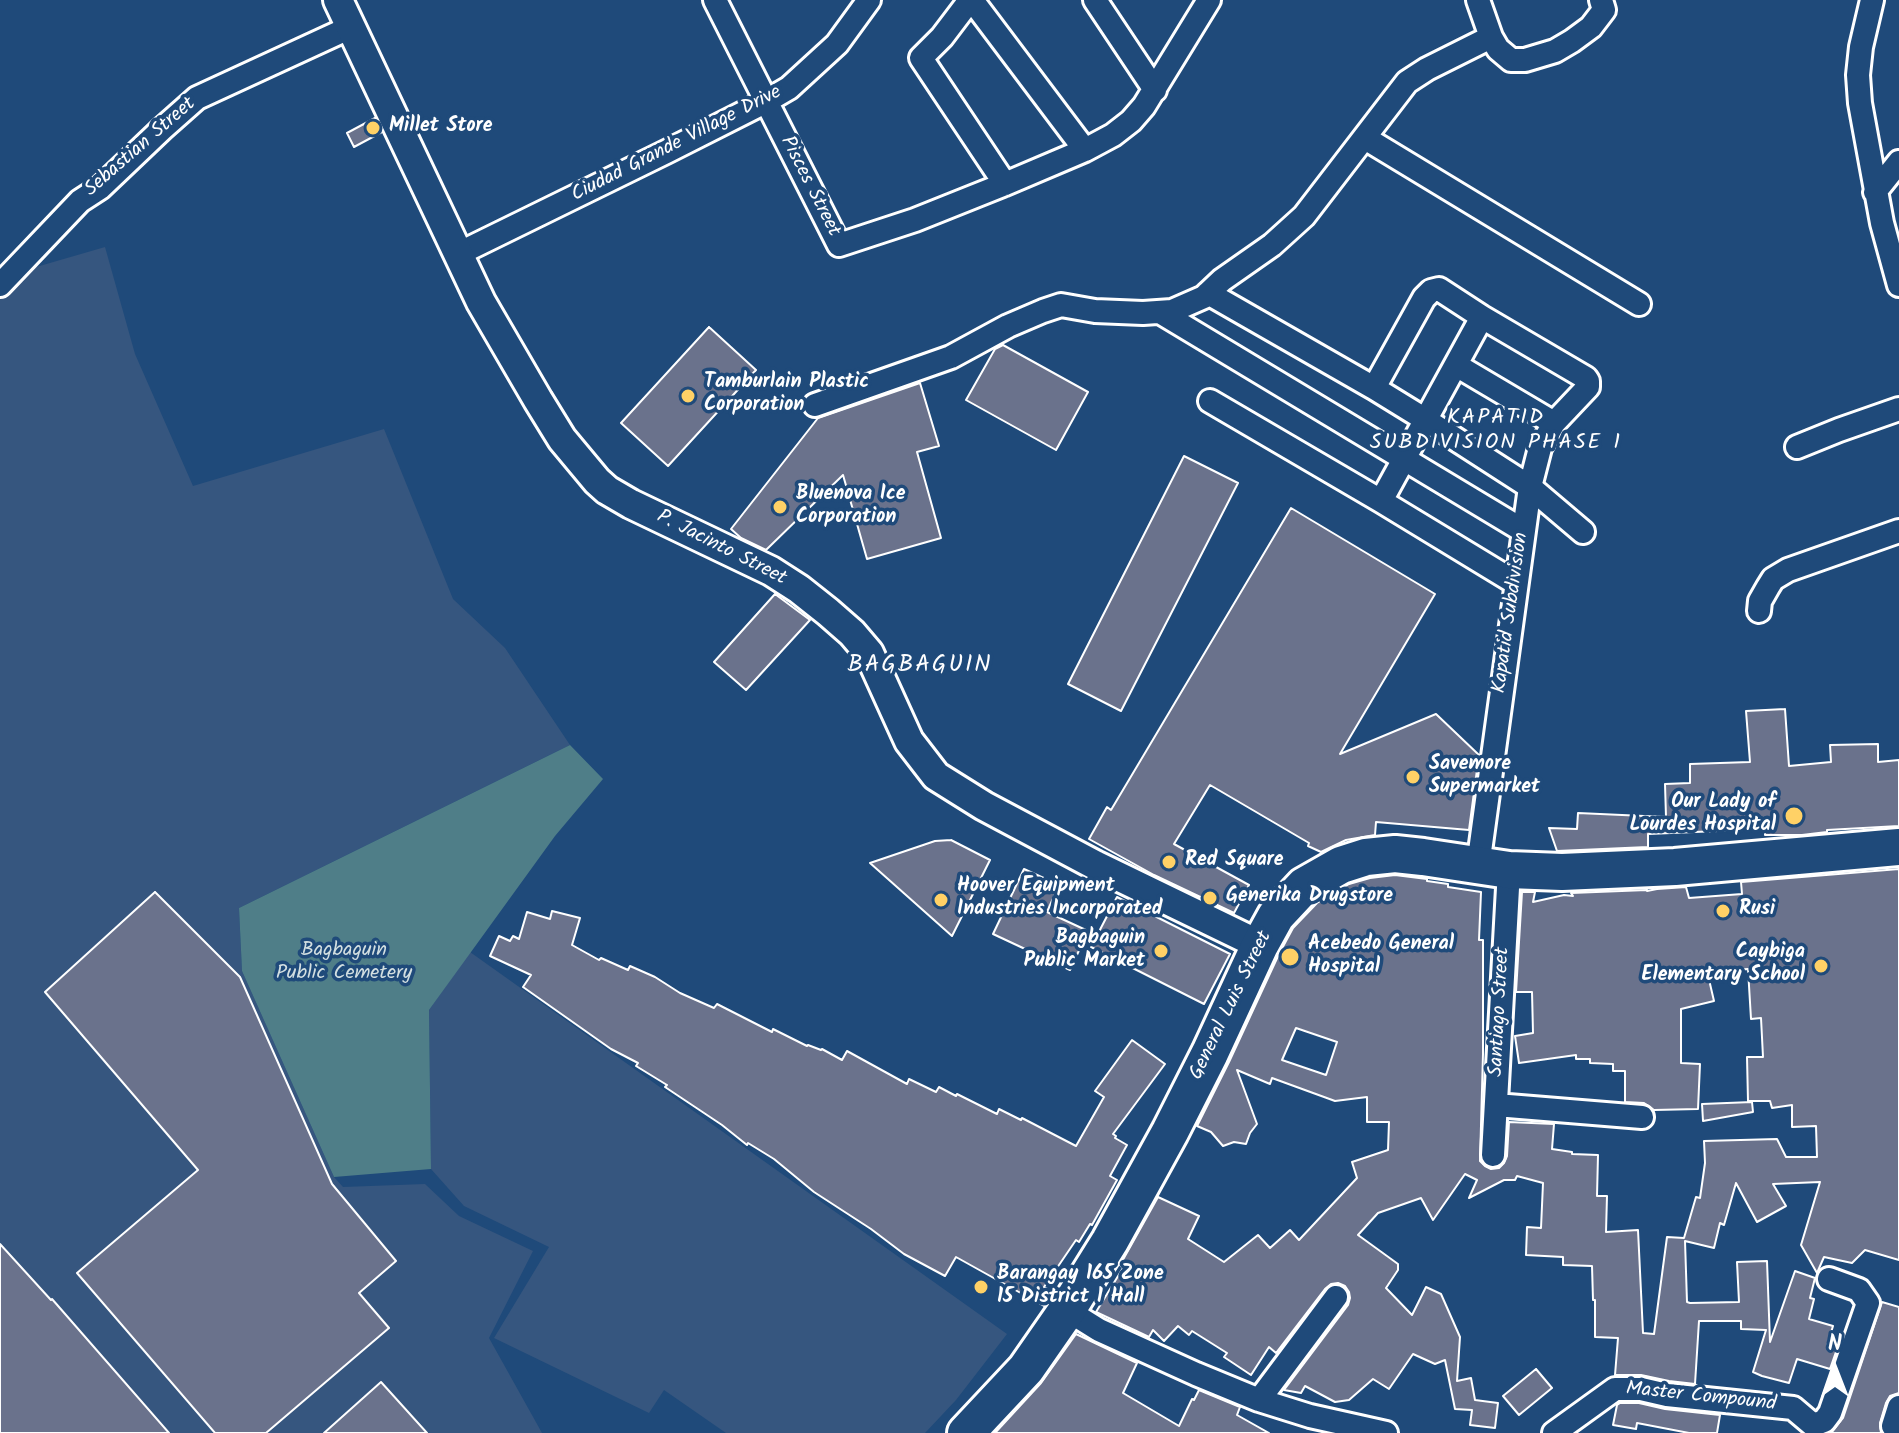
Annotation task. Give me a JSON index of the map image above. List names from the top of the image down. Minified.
{"streets":{"main road":["General Luis Street"],"street":["Ciudad Grande Village Drive","Sebastian Street","Pisces Street","P. Jacinto Street","Kapatid Subdivision","Santiago Street","Master Compound"]},"crossings":[["Ciudad Grande Village Drive","Pisces Street"],["Ciudad Grande Village Drive","P. Jacinto Street"],["Sebastian Street","P. Jacinto Street"],["P. Jacinto Street","General Luis Street"],["Kapatid Subdivision","General Luis Street"],["Kapatid Subdivision","Santiago Street"],["General Luis Street","Santiago Street"]],"districts":["KAPATID SUBDIVISION PHASE 1","BAGBAGUIN"],"parks":["Bagbaguin Public Cemetery"],"places":["Millet Store","Tamburlain Plastic Corporation","Bluenova Ice Corporation","Savemore Supermarket","Our Lady of Lourdes Hospital","Red Square","Generika Drugstore","Hoover Equipment Industries Incorporated","Rusi","Bagbaguin Public Market","Acebedo General Hospital","Caybiga Elementary School","Barangay 165 Zone 15 District 1 Hall"],"north":"top"}
